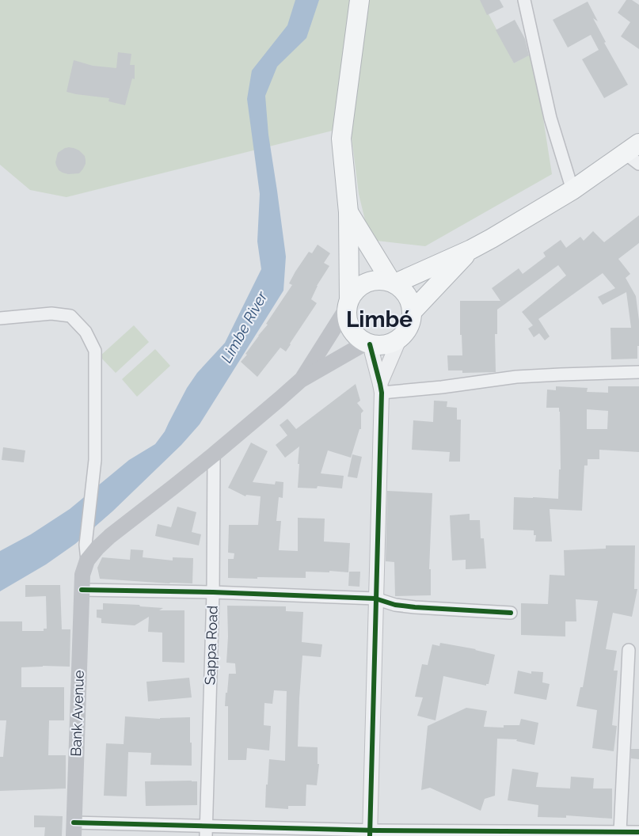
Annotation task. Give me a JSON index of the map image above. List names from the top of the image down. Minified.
{"streets":{"main road":["Bank Avenue"],"street":["Sappa Road"]},"districts":["Limbé"],"water":["Limbe River"]}
